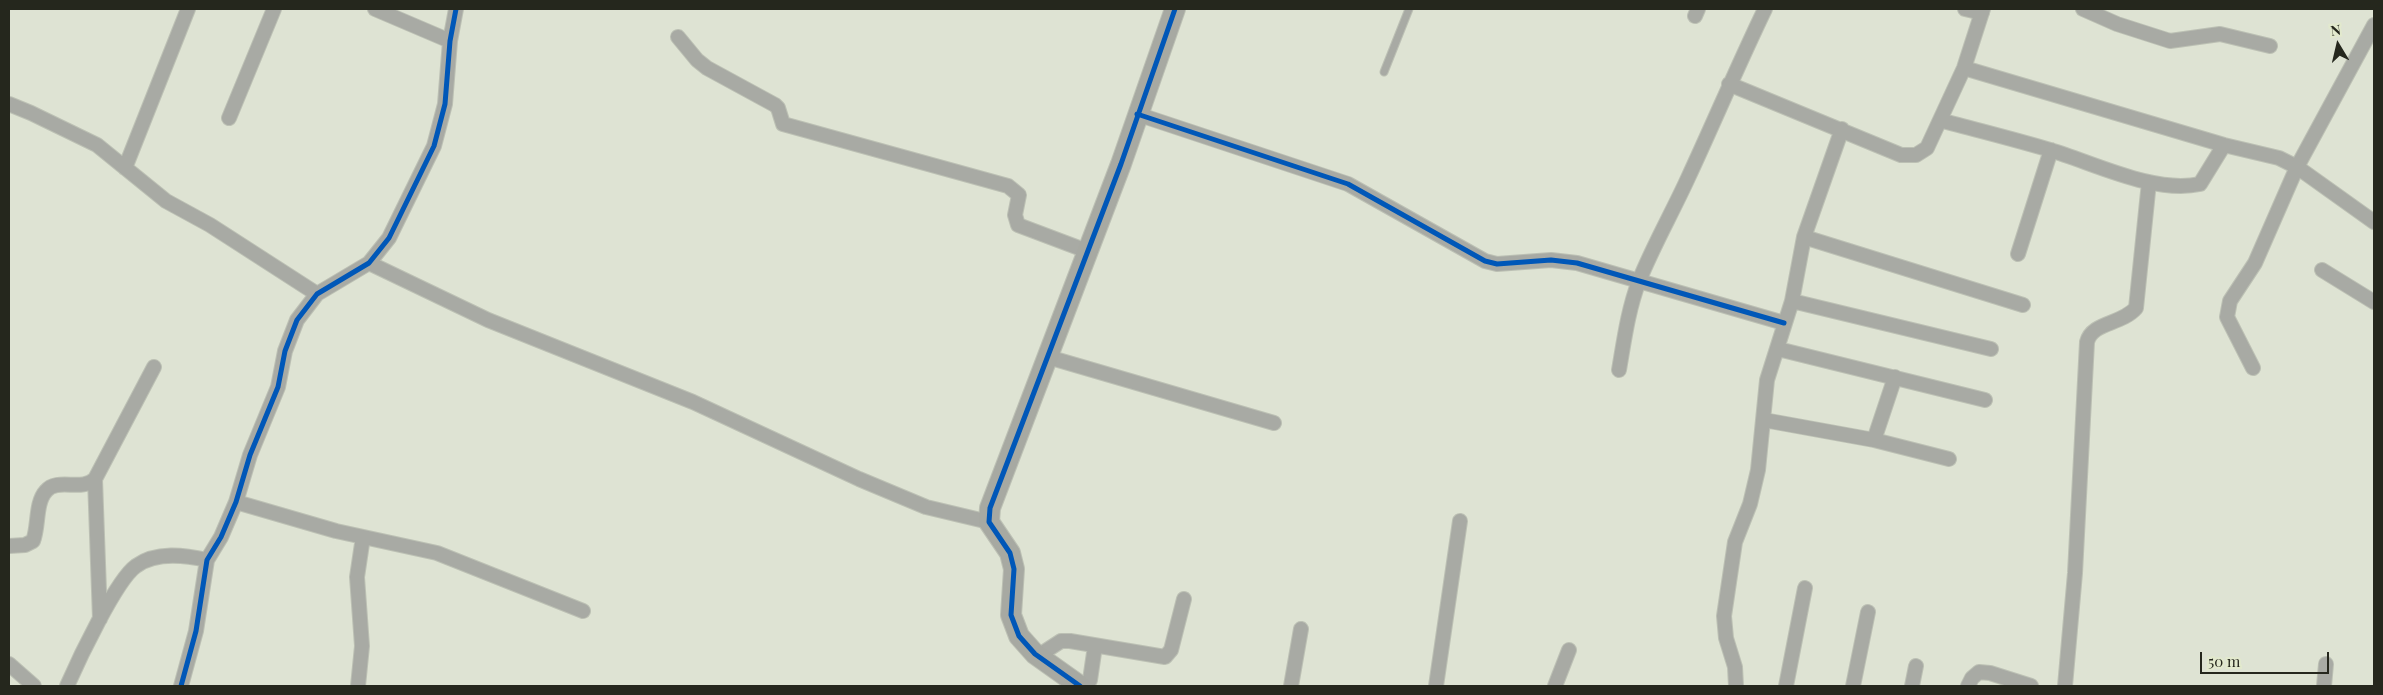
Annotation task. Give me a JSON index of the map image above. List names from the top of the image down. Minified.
{"scale_bar":"50 m","north":"top"}
